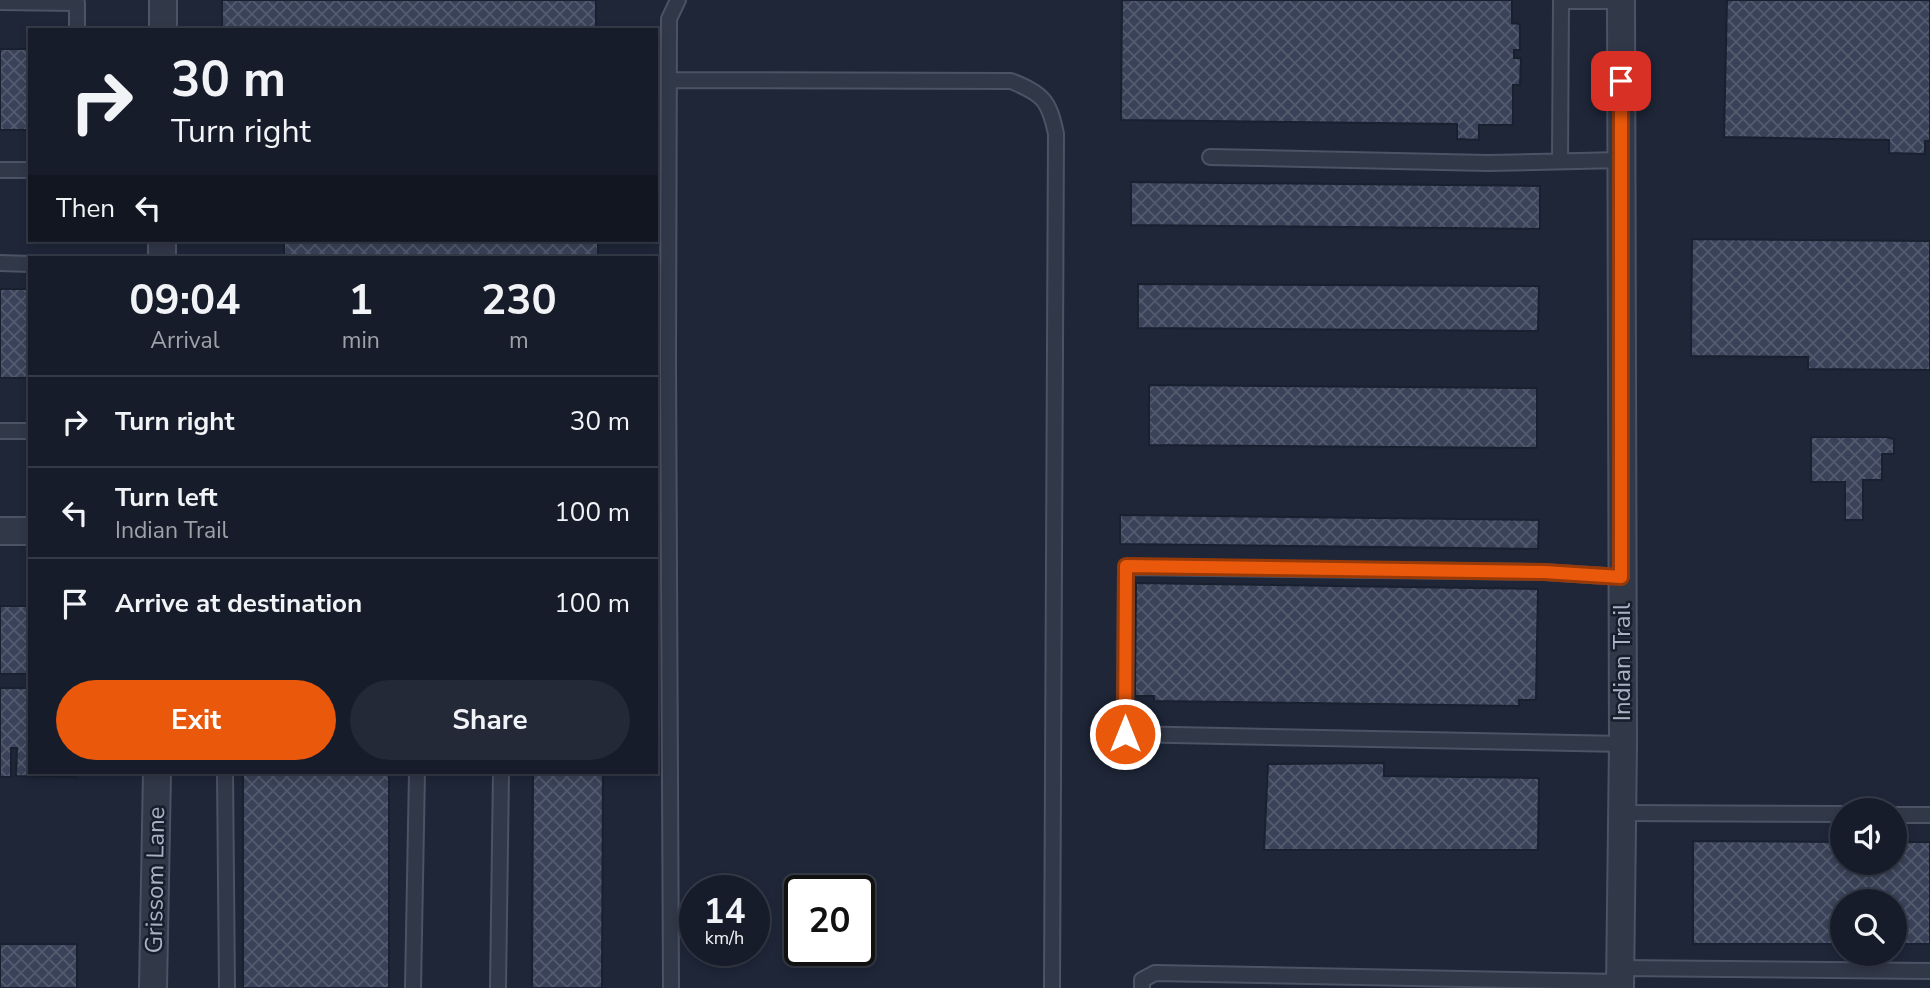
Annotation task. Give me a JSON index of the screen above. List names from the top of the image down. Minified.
{"streets":{"street":["Indian Trail","Grissom Lane"]},"page":{"turn":["30 m","Turn right"],"then":"Then","eta":["09:04","Arrival","1","min","230","m"],"list":[{"name":"Turn right","value":"30 m"},{"name":"Turn left","note":"Indian Trail","value":"100 m"},{"name":"Arrive at destination","value":"100 m"}],"buttons":["Exit","Share"],"speed":"14 km/h","limit":"20"}}
